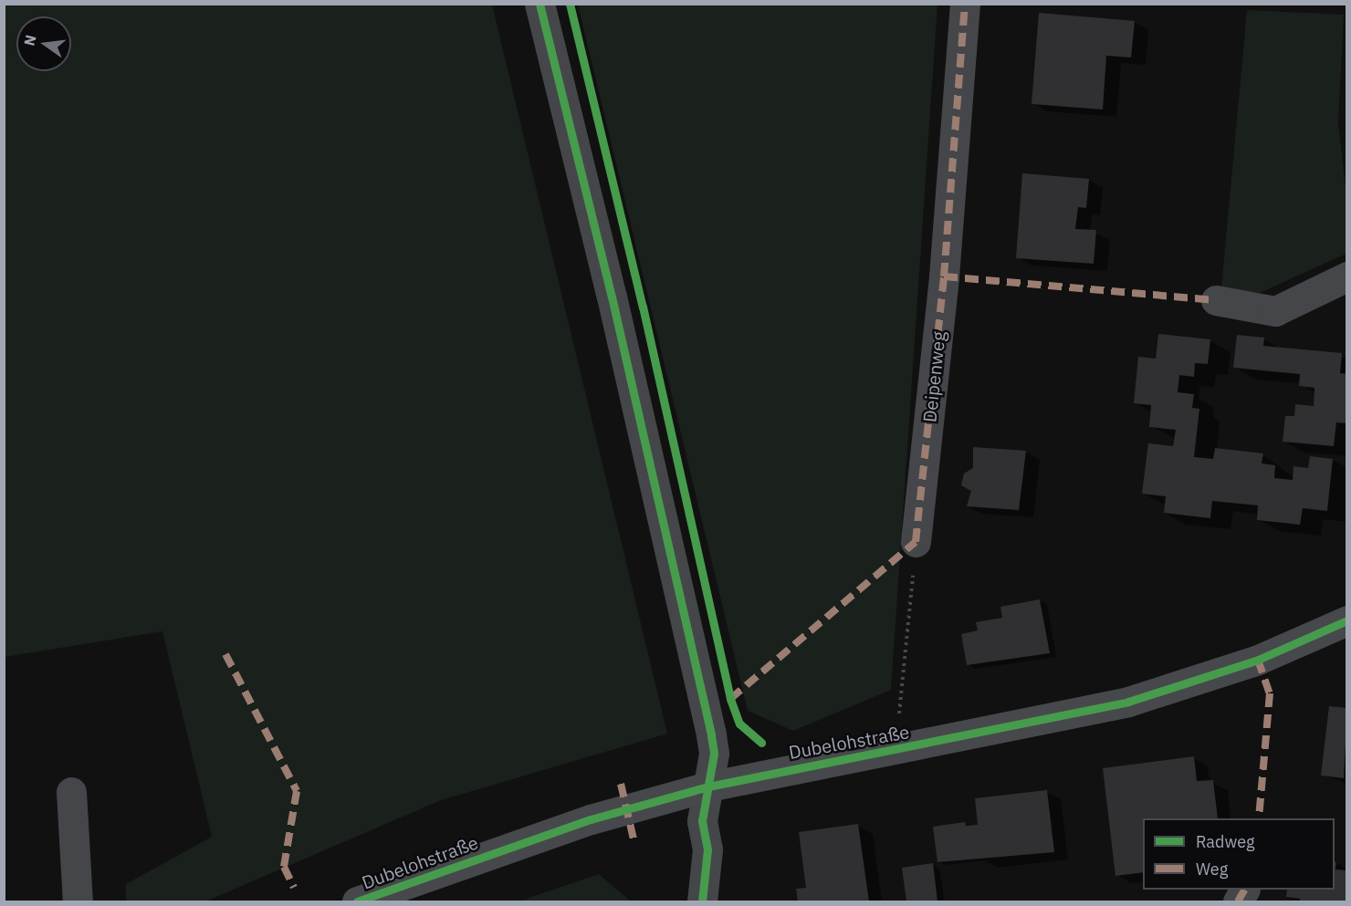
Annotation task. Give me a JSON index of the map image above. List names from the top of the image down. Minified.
{"streets":{"main road":["Dubelohstraße"],"street":["Deipenweg"]},"legend":["Radweg","Weg"],"north":"left"}
